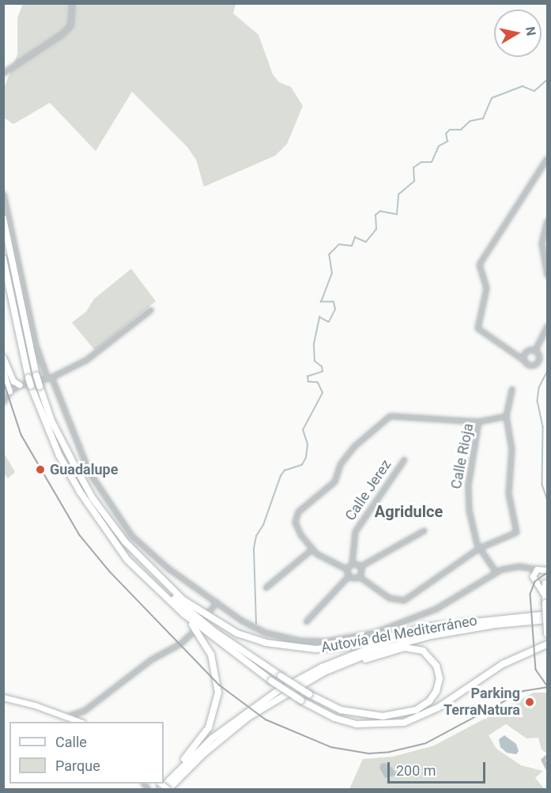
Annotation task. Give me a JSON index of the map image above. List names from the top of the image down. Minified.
{"streets":{"highway":["Autovía del Mediterráneo"],"street":["Calle Rioja","Calle Jerez"]},"districts":["Agridulce"],"places":["Guadalupe","Parking TerraNatura"],"legend":["Calle","Parque"],"scale_bar":"200 m","north":"right"}
